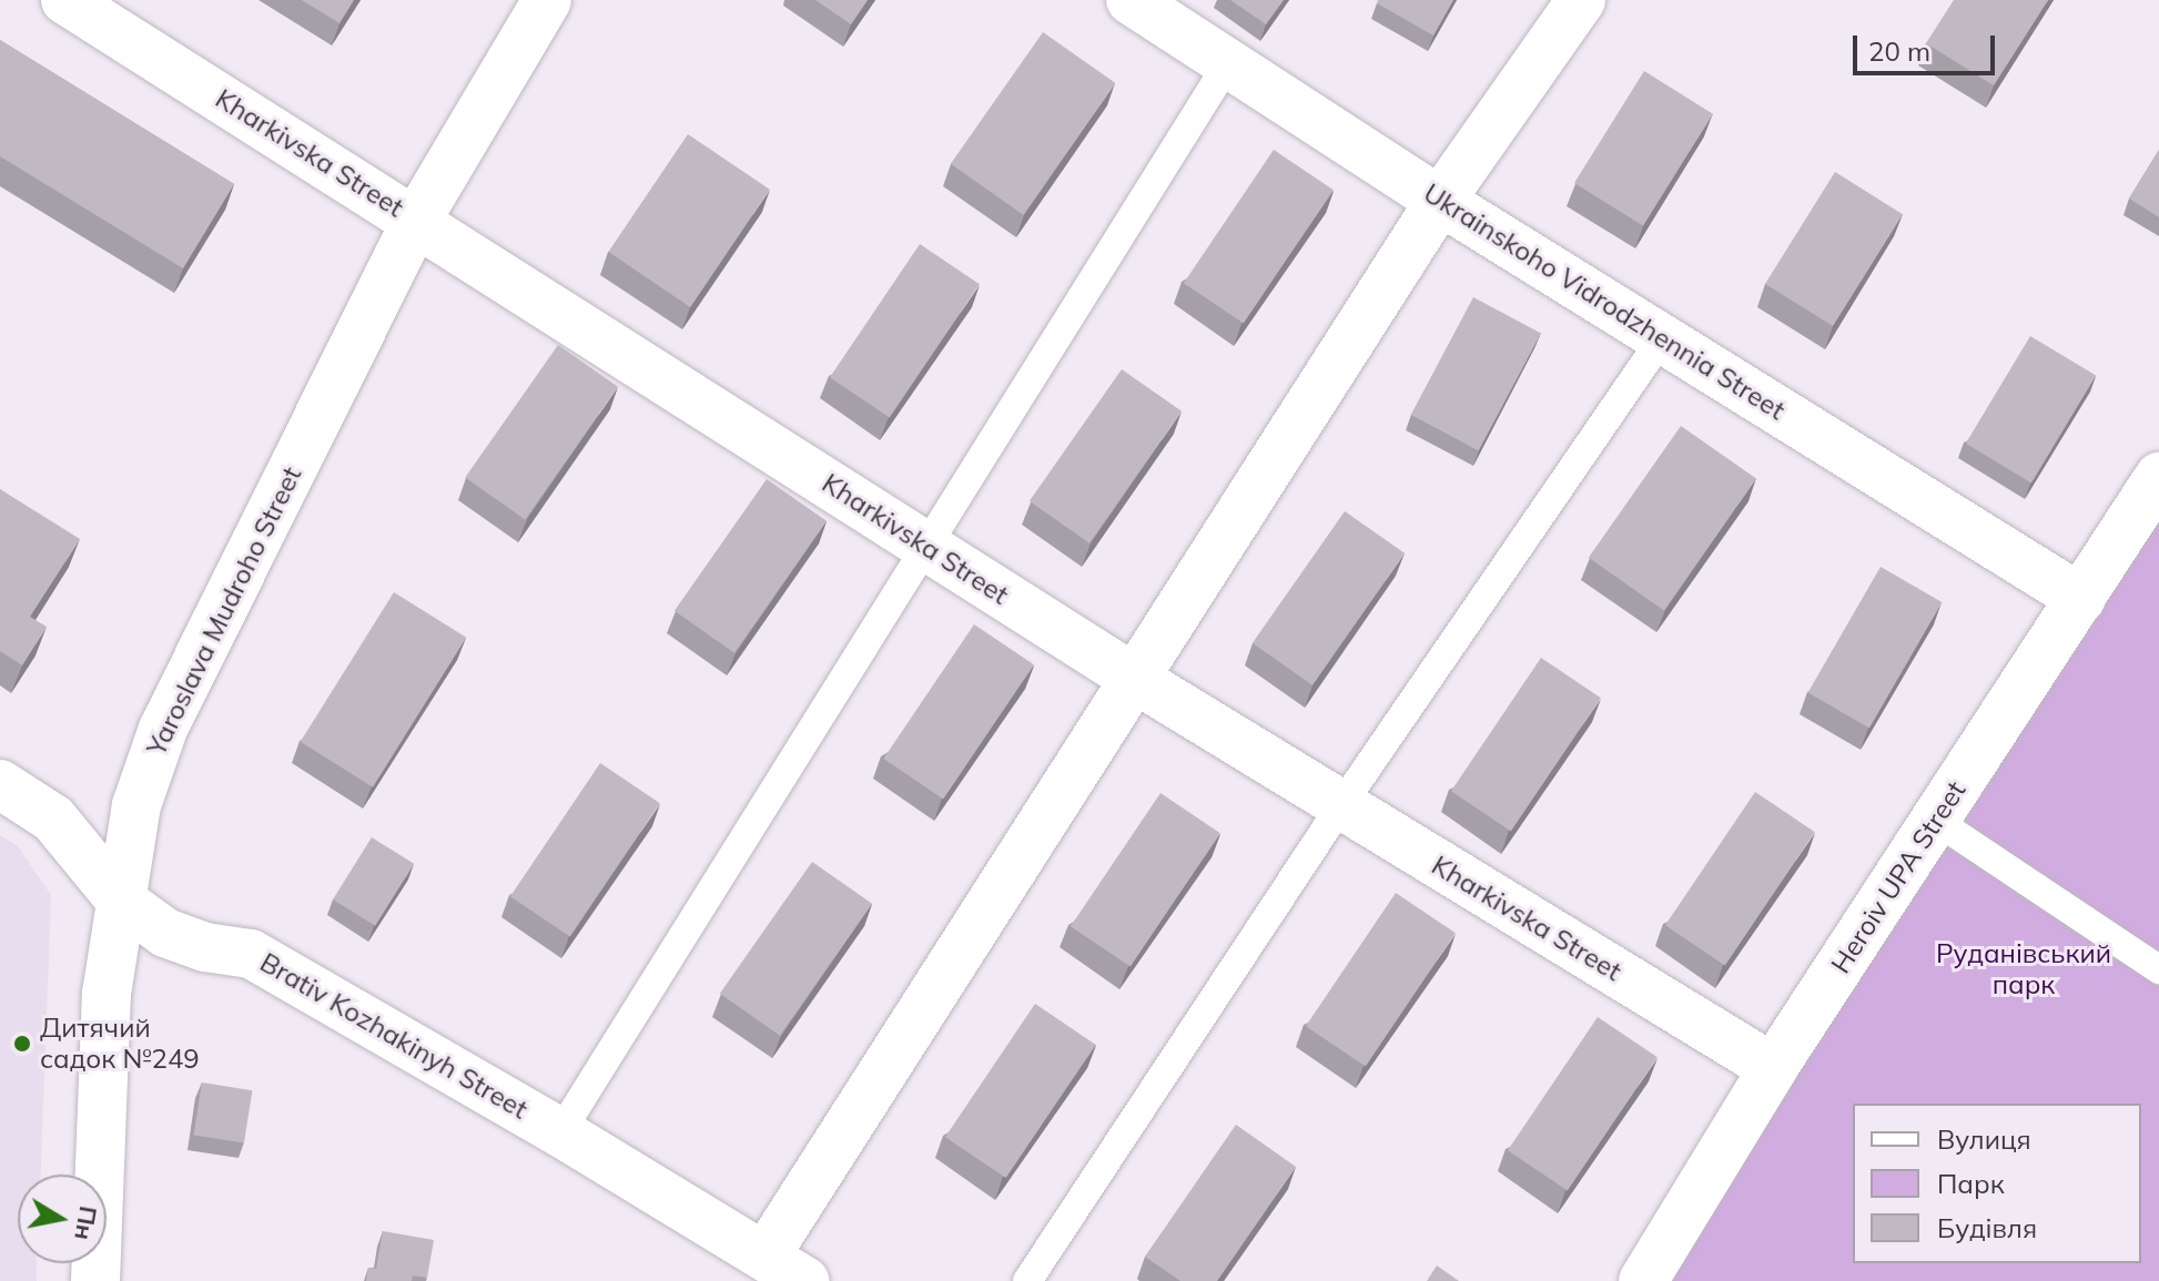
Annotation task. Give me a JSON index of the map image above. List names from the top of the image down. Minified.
{"streets":{"street":["Kharkivska Street","Ukrainskoho Vidrodzhennia Street","Yaroslava Mudroho Street","Heroiv UPA Street","Brativ Kozhakinyh Street"]},"crossings":[["Kharkivska Street","Yaroslava Mudroho Street"],["Kharkivska Street","Heroiv UPA Street"],["Ukrainskoho Vidrodzhennia Street","Heroiv UPA Street"],["Yaroslava Mudroho Street","Brativ Kozhakinyh Street"]],"parks":["Руданівський парк"],"places":["Дитячий садок №249"],"legend":["Вулиця","Парк","Будівля"],"scale_bar":"20 m","north":"right"}
